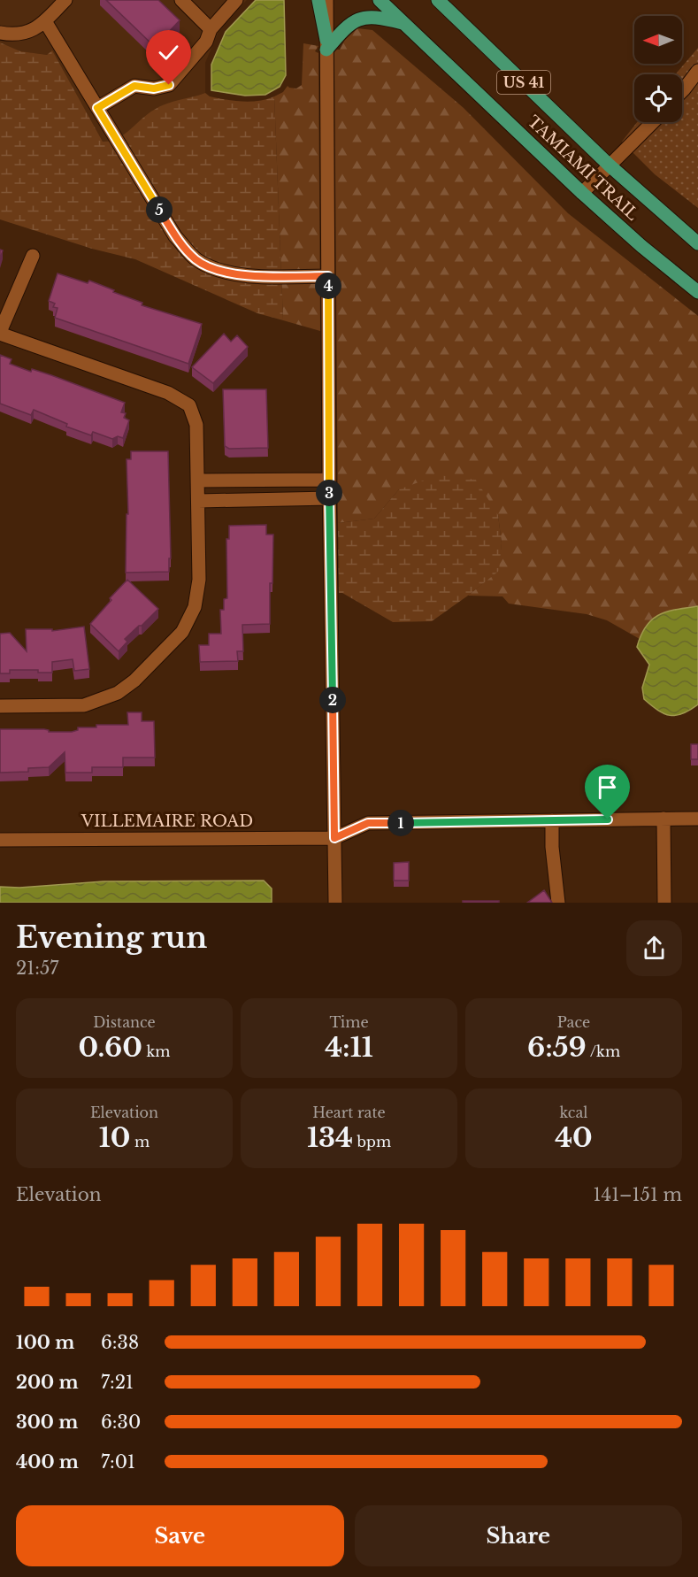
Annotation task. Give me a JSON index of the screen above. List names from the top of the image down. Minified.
{"streets":{"main road":["US 41","TAMIAMI TRAIL"],"street":["VILLEMAIRE ROAD"]},"north":"left","page":{"pins":["5","4","3","2","1"],"heading":["Evening run","21:57"],"stats":[["Distance","0.60 km"],["Time","4:11"],["Pace","6:59 /km"],["Elevation","10 m"],["Heart rate","134 bpm"],["kcal","40"]],"chart":["Elevation","141–151 m"],"list":[{"name":"100 m","note":"6:38"},{"name":"200 m","note":"7:21"},{"name":"300 m","note":"6:30"},{"name":"400 m","note":"7:01"}],"buttons":["Save","Share"]}}
